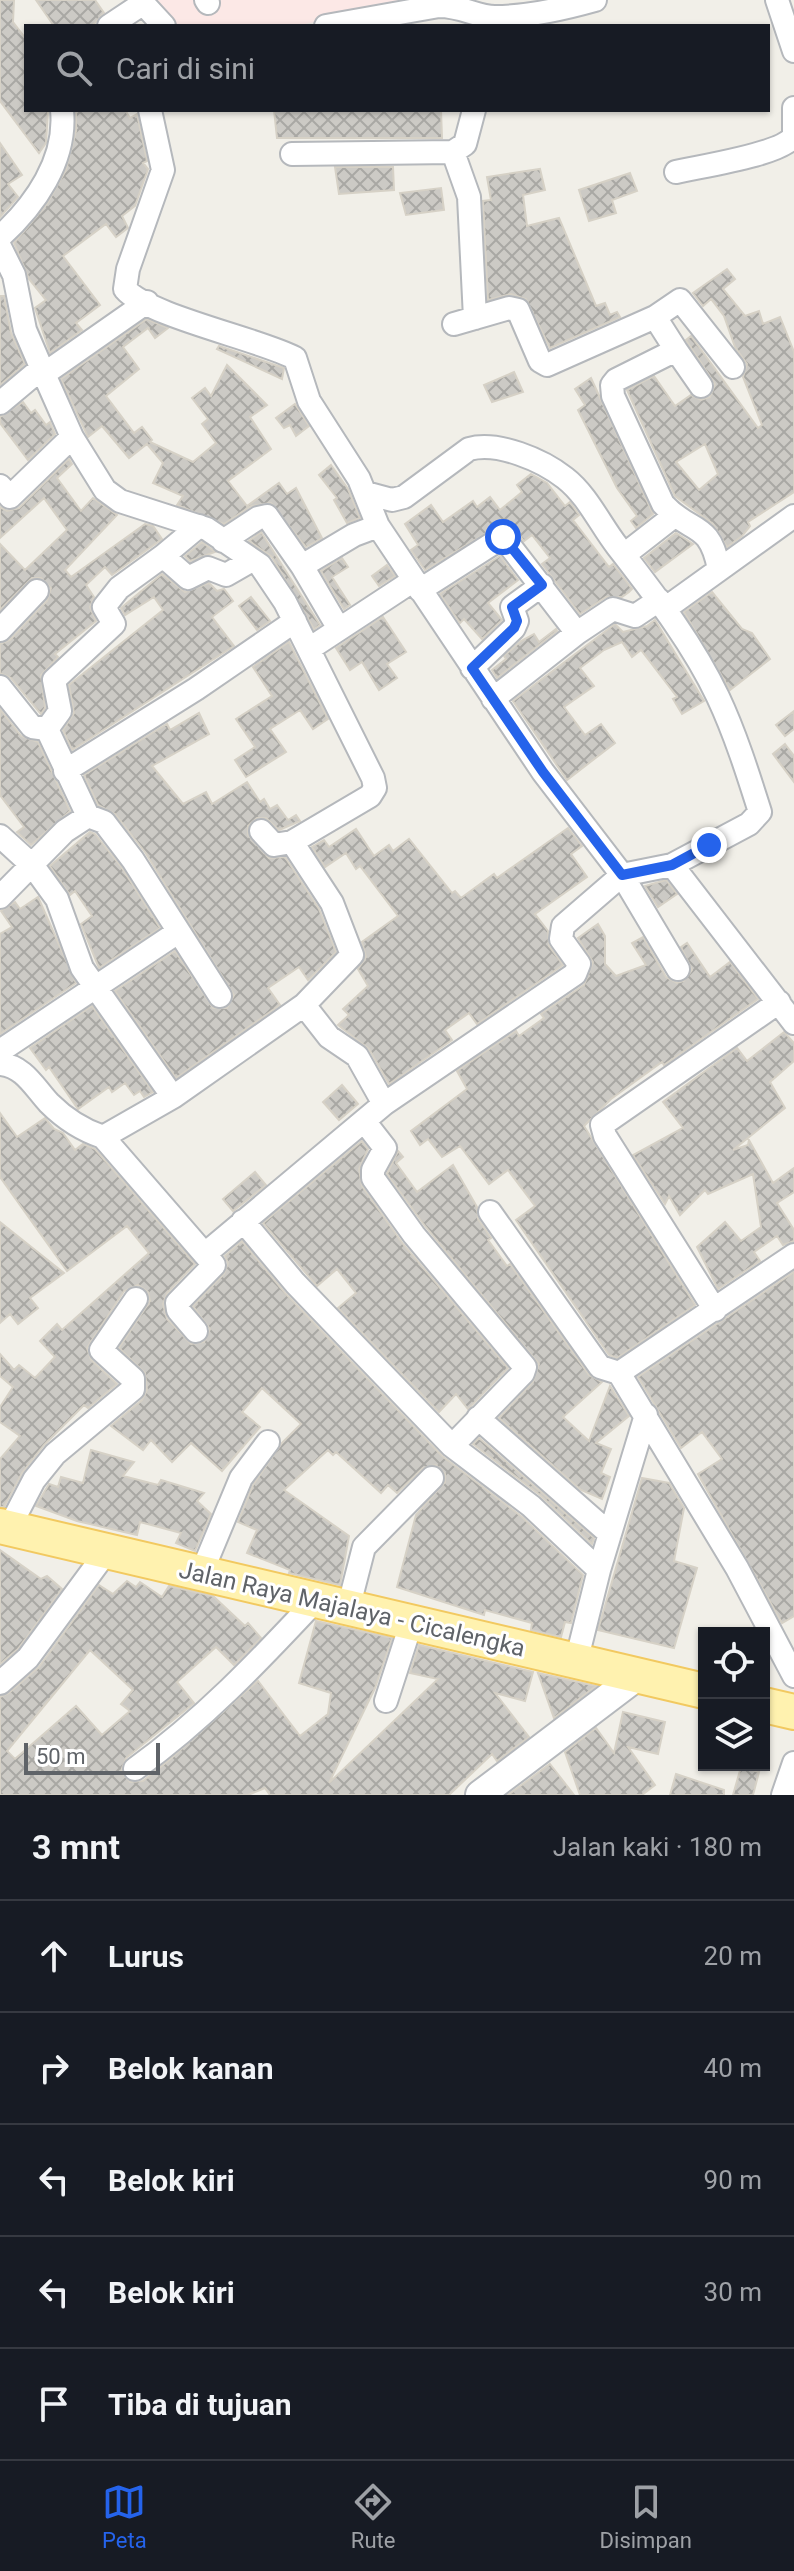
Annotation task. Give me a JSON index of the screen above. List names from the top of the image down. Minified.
{"streets":{"main road":["Jalan Raya Majalaya - Cicalengka"]},"scale_bar":"50 m","page":{"search":"Cari di sini","scale":"50 m","heading":["3 mnt","Jalan kaki · 180 m"],"list":[["Lurus","20 m"],["Belok kanan","40 m"],["Belok kiri","90 m"],["Belok kiri","30 m"],"Tiba di tujuan"],"nav":["Peta","Rute","Disimpan"]}}
